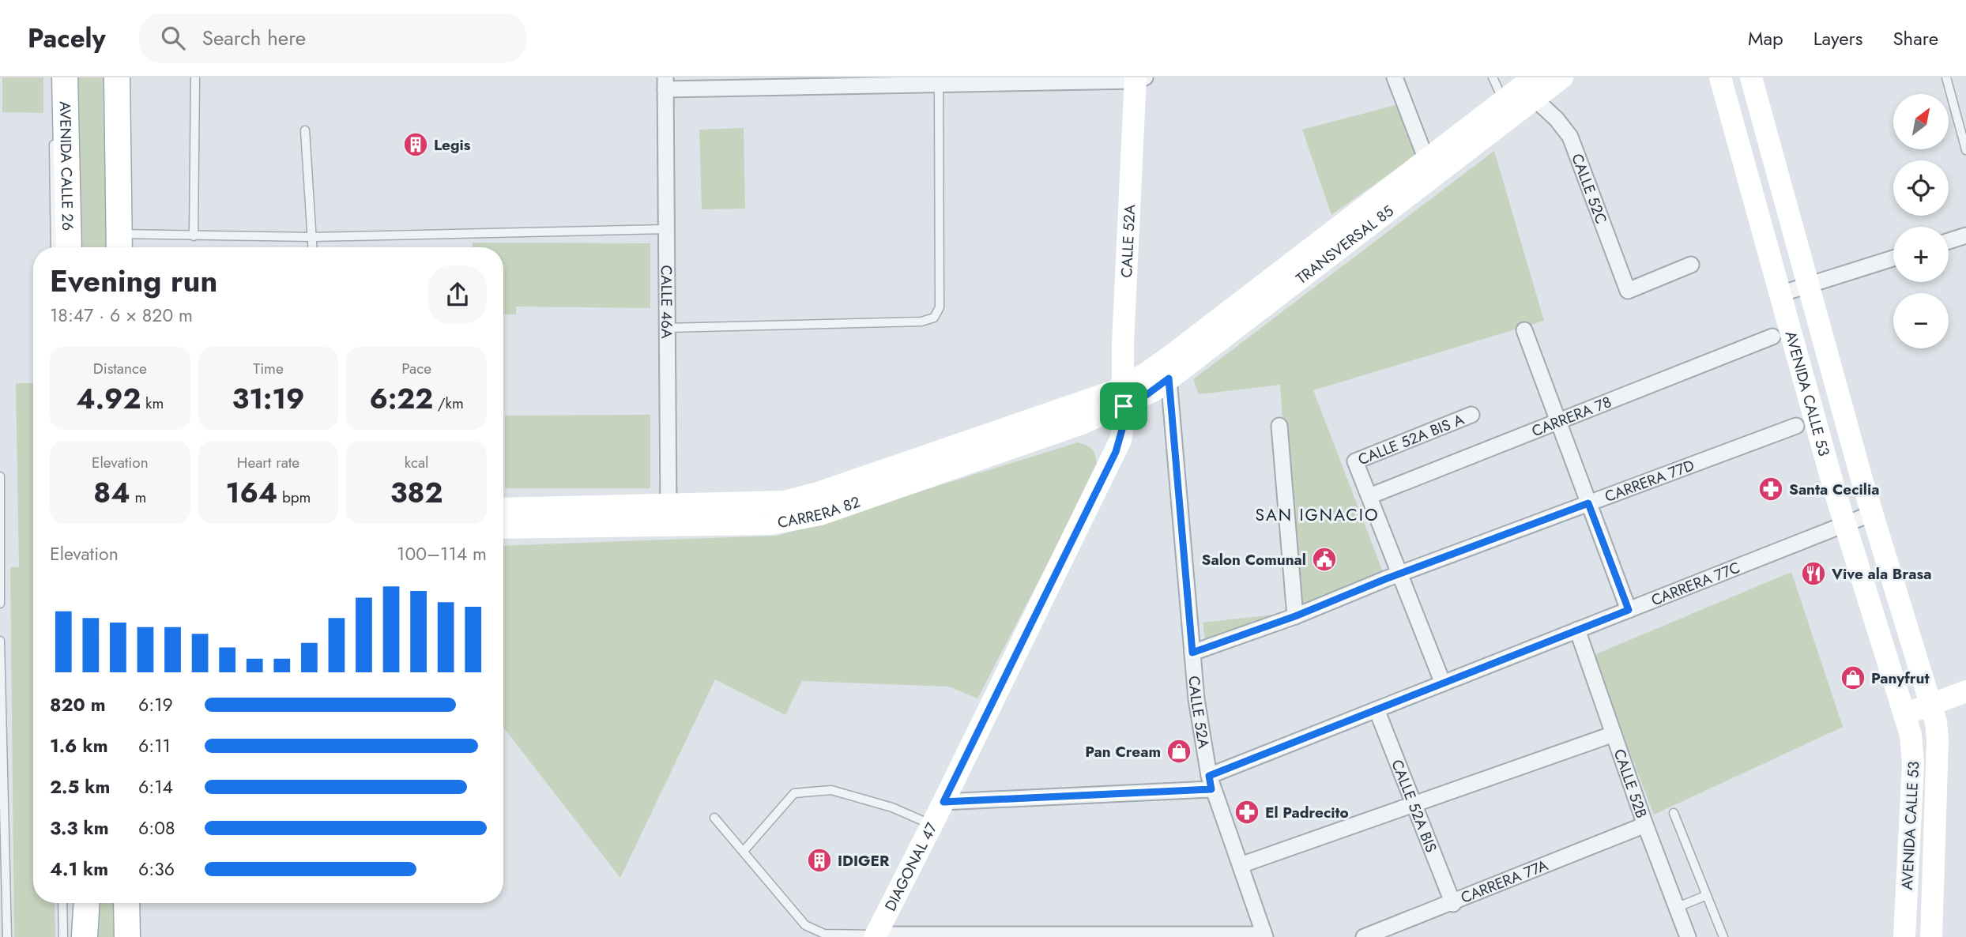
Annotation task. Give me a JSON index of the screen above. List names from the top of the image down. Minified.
{"streets":{"main road":["AVENIDA CALLE 26"],"street":["CALLE 52C","CALLE 52A","TRANSVERSAL 85","CALLE 46A","AVENIDA CALLE 53","CARRERA 78","CALLE 52A BIS A","CARRERA 77D","CARRERA 82","CARRERA 77C","CALLE 52B","CALLE 52A BIS","DIAGONAL 47","CARRERA 77A"]},"crossings":[["CALLE 52C","TRANSVERSAL 85"],["CALLE 52A","TRANSVERSAL 85"],["CALLE 52A","CARRERA 77D"],["CALLE 52A","CARRERA 82"],["CALLE 52A","CARRERA 77C"],["CALLE 52A","DIAGONAL 47"],["TRANSVERSAL 85","CARRERA 82"],["TRANSVERSAL 85","DIAGONAL 47"],["CALLE 46A","CARRERA 82"],["AVENIDA CALLE 53","CARRERA 77C"],["CARRERA 78","CALLE 52A BIS A"],["CALLE 52A BIS A","CARRERA 77D"],["CALLE 52A BIS A","CARRERA 77C"],["CARRERA 82","DIAGONAL 47"],["CARRERA 77C","CALLE 52B"],["CARRERA 77C","CALLE 52A BIS"],["CARRERA 77C","DIAGONAL 47"],["CALLE 52B","CARRERA 77A"],["CALLE 52A BIS","CARRERA 77A"]],"districts":["SAN IGNACIO"],"places":{"building":["Legis","IDIGER"],"pharmacy":["Santa Cecilia","El Padrecito"],"public building":["Salon Comunal"],"restaurant":["Vive ala Brasa"],"shop":["Panyfrut","Pan Cream"]},"north":"top right","page":{"header":"Pacely","search":"Search here","nav":["Map","Layers","Share"],"map_buttons":["+","−"],"heading":["Evening run","18:47 · 6 × 820 m"],"stats":[["Distance","4.92 km"],["Time","31:19"],["Pace","6:22 /km"],["Elevation","84 m"],["Heart rate","164 bpm"],["kcal","382"]],"chart":["Elevation","100–114 m"],"list":[{"name":"820 m","note":"6:19"},{"name":"1.6 km","note":"6:11"},{"name":"2.5 km","note":"6:14"},{"name":"3.3 km","note":"6:08"},{"name":"4.1 km","note":"6:36"}]}}
